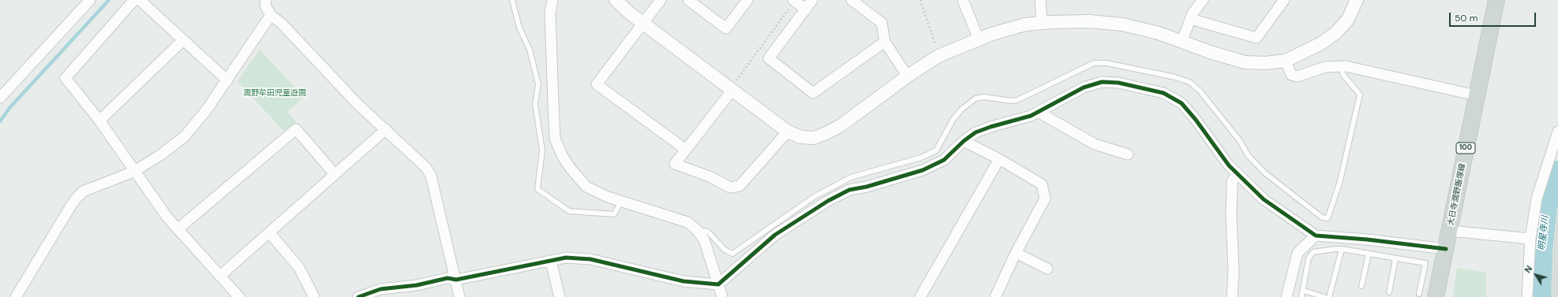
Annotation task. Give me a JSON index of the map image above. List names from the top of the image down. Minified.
{"streets":{"main road":["100","大日寺潤野飯塚線"]},"water":["明星寺川"],"parks":["潤野牟田児童遊園"],"scale_bar":"50 m","north":"top left"}
